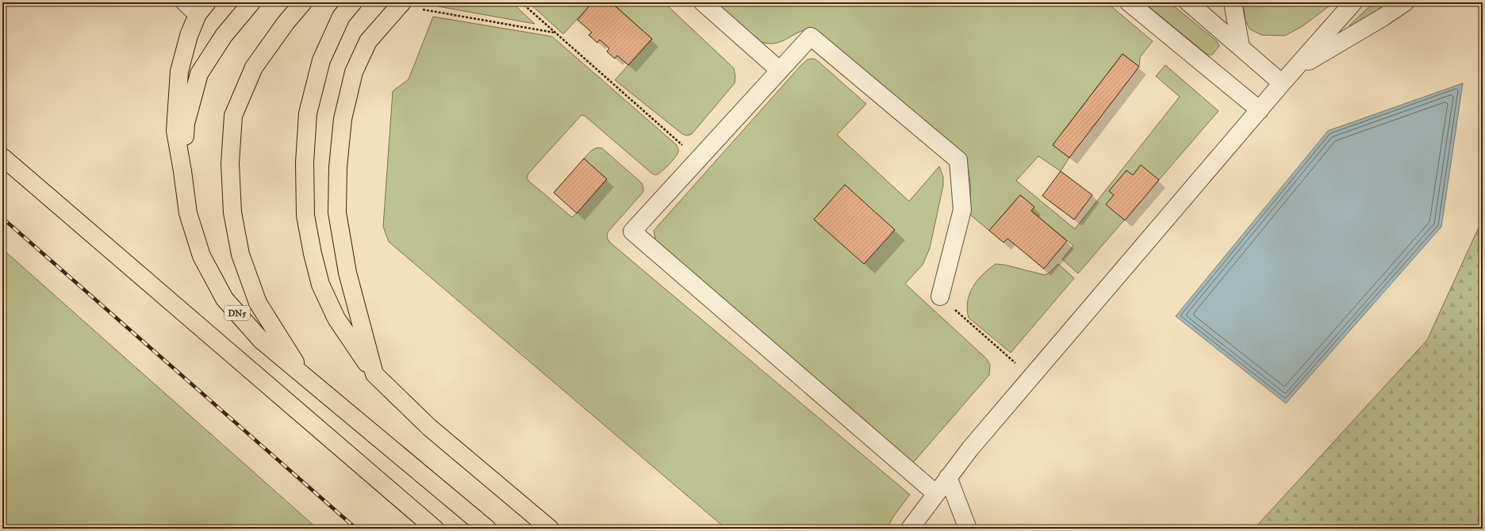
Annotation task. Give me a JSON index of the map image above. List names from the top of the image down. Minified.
{"streets":{"highway":["DN5"]}}
